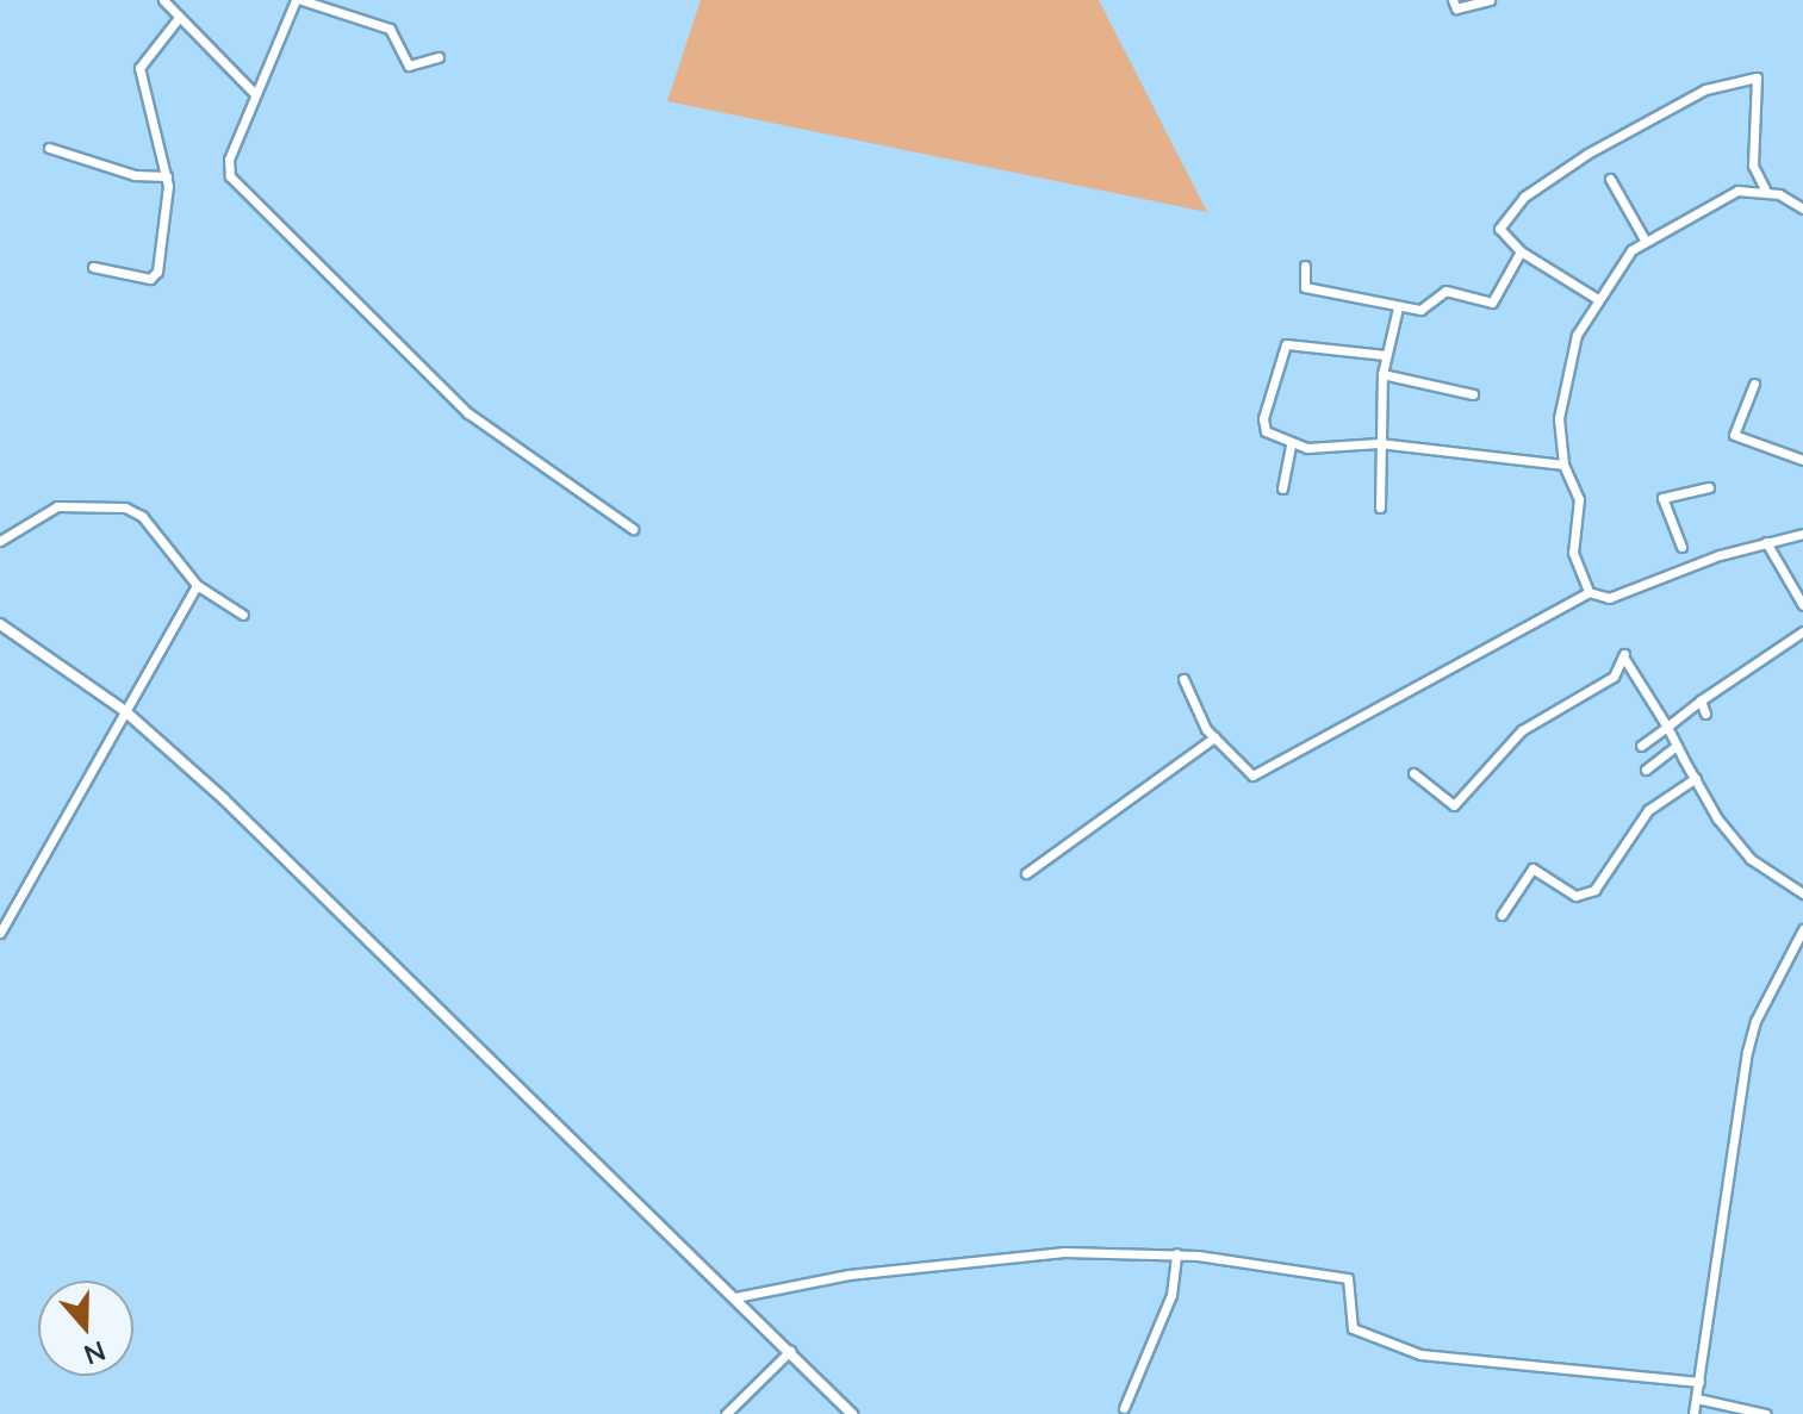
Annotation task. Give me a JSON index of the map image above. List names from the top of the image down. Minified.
{"north":"bottom"}
